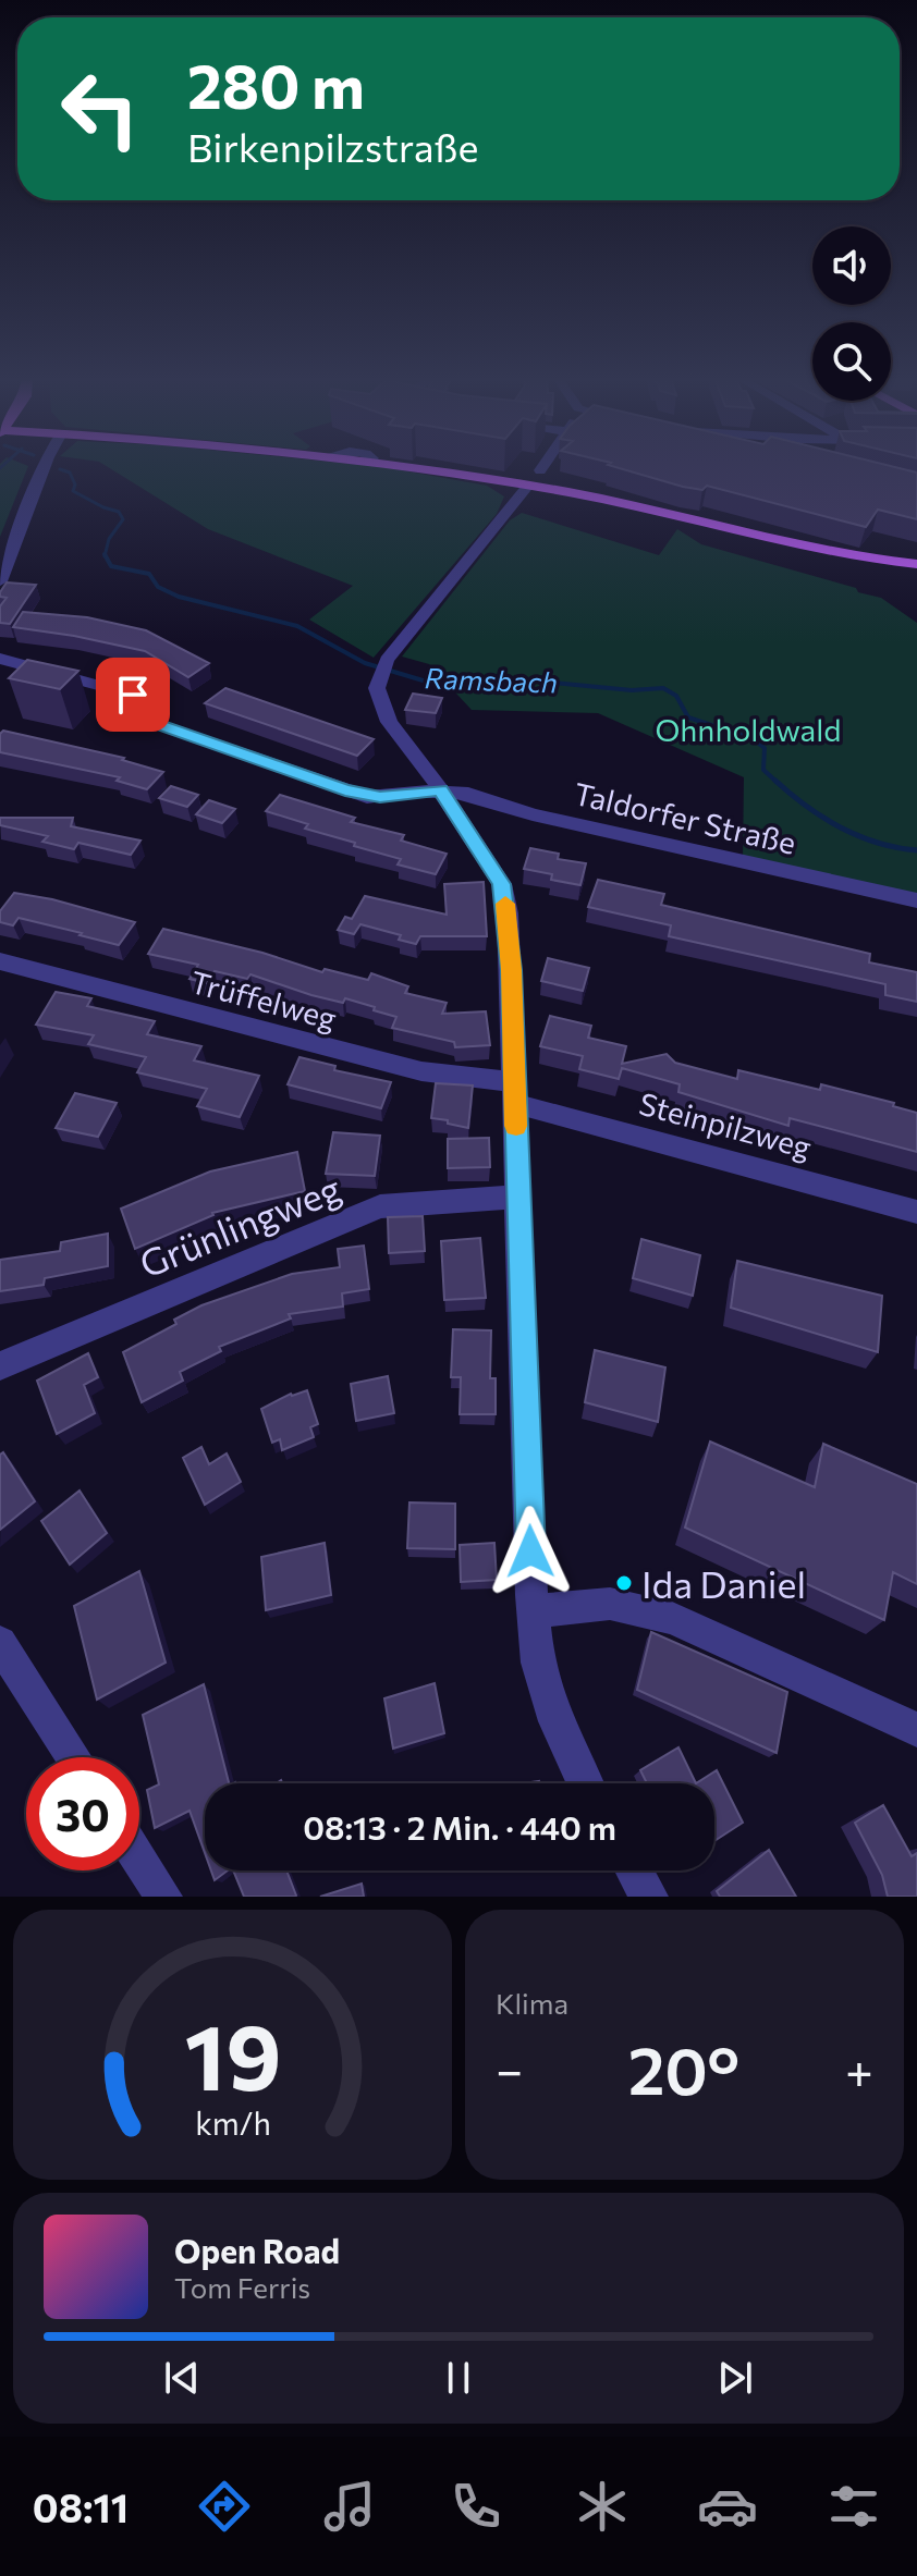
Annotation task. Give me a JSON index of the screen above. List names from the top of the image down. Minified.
{"streets":{"street":["Taldorfer Straße","Trüffelweg","Steinpilzweg","Grünlingweg"]},"crossings":[["Trüffelweg","Steinpilzweg"]],"water":["Ramsbach"],"parks":["Ohnholdwald"],"places":["Ida Daniel"],"page":{"turn":["280 m","Birkenpilzstraße"],"limit":"30","trip":"08:13 · 2 Min. · 440 m","tile":"Klima","heat":["−","20°","+"],"song":["Open Road","Tom Ferris"],"tabs":"08:11","gauge":["19","km/h"]}}
